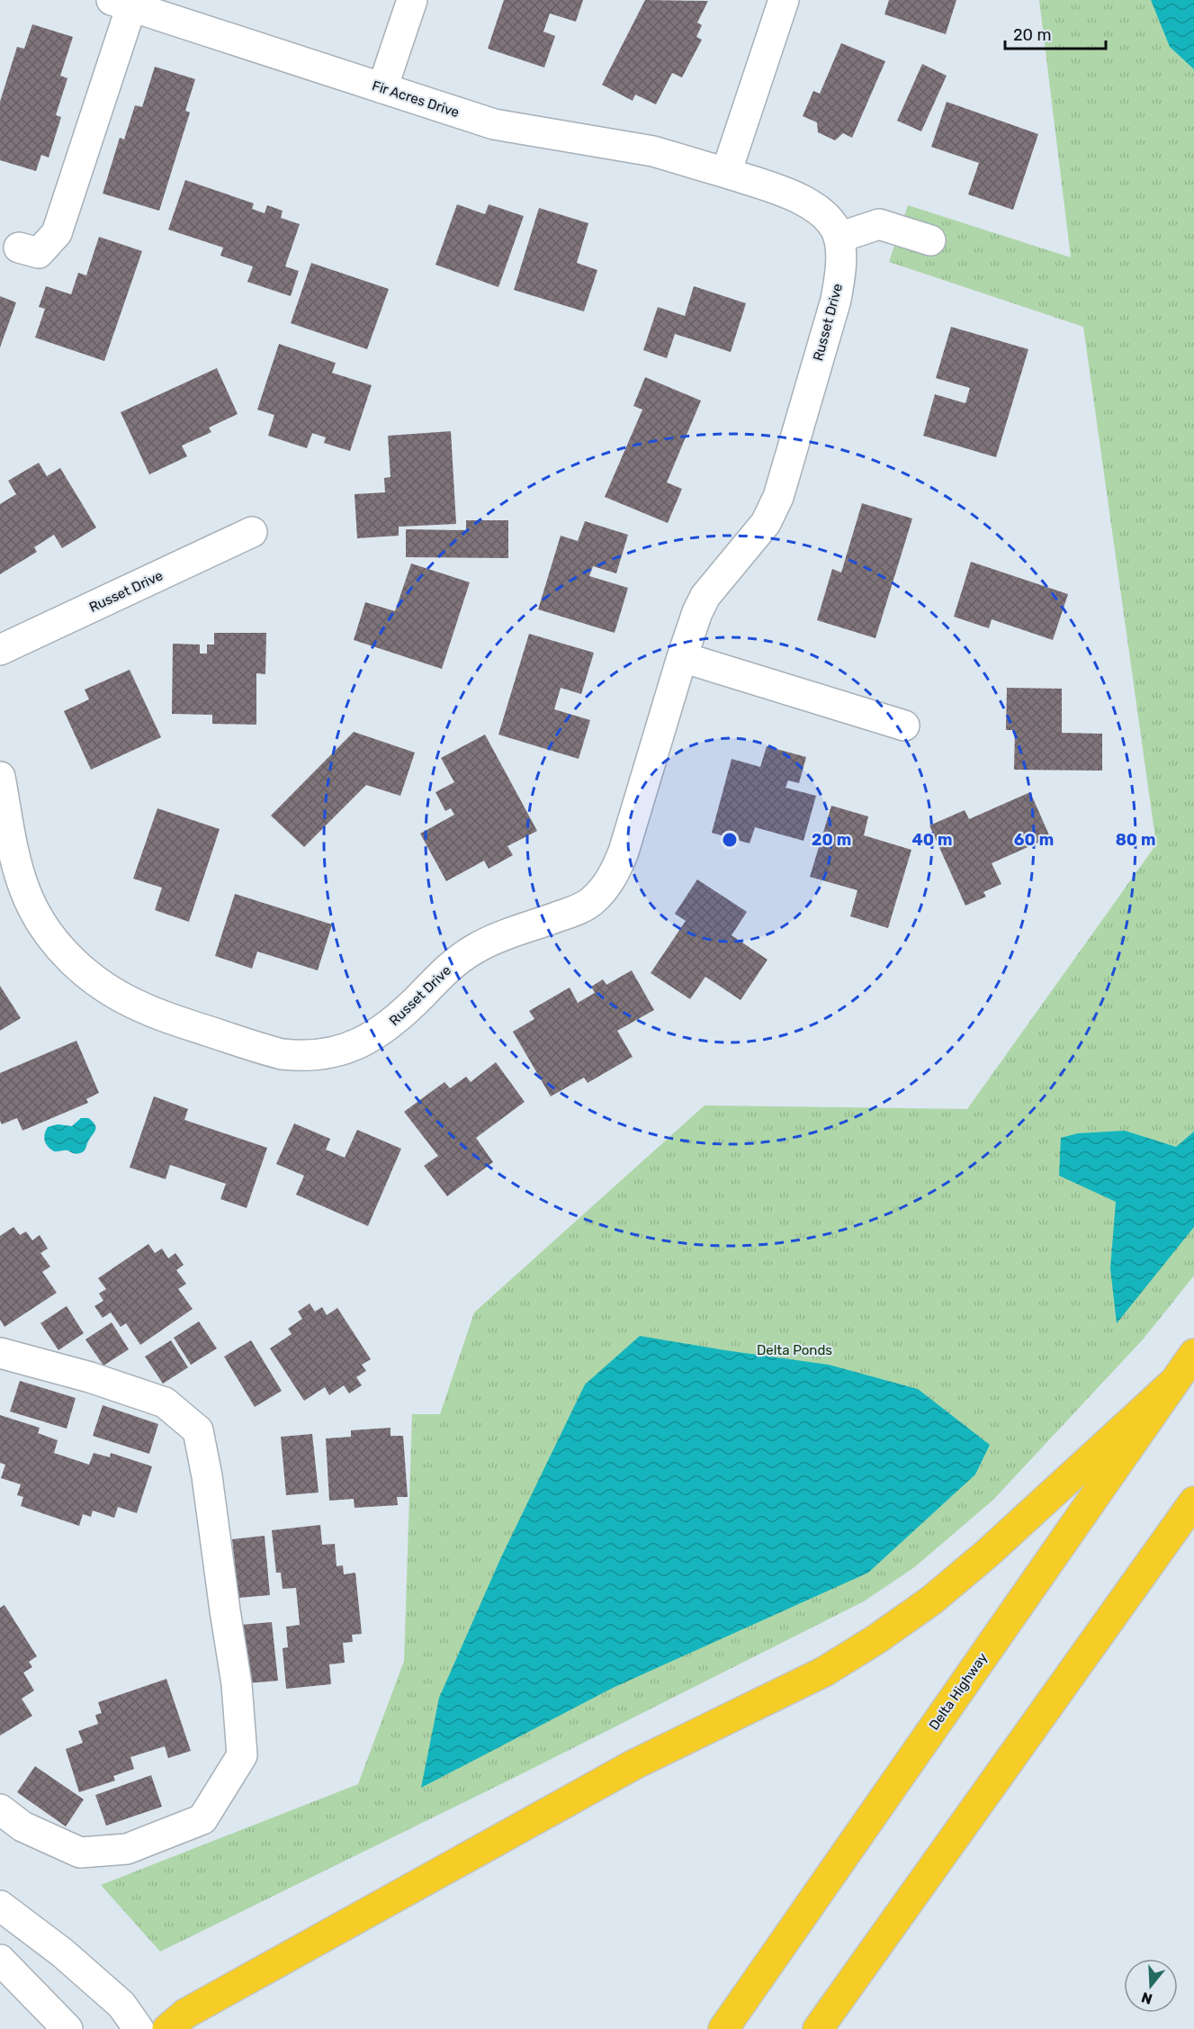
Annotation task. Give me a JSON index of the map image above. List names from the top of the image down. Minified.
{"streets":{"highway":["Delta Highway"],"street":["Fir Acres Drive","Russet Drive"]},"crossings":[["Fir Acres Drive","Russet Drive"]],"parks":["Delta Ponds"],"scale_bar":"20 m","north":"bottom","rings":["20 m","40 m","60 m","80 m"]}
